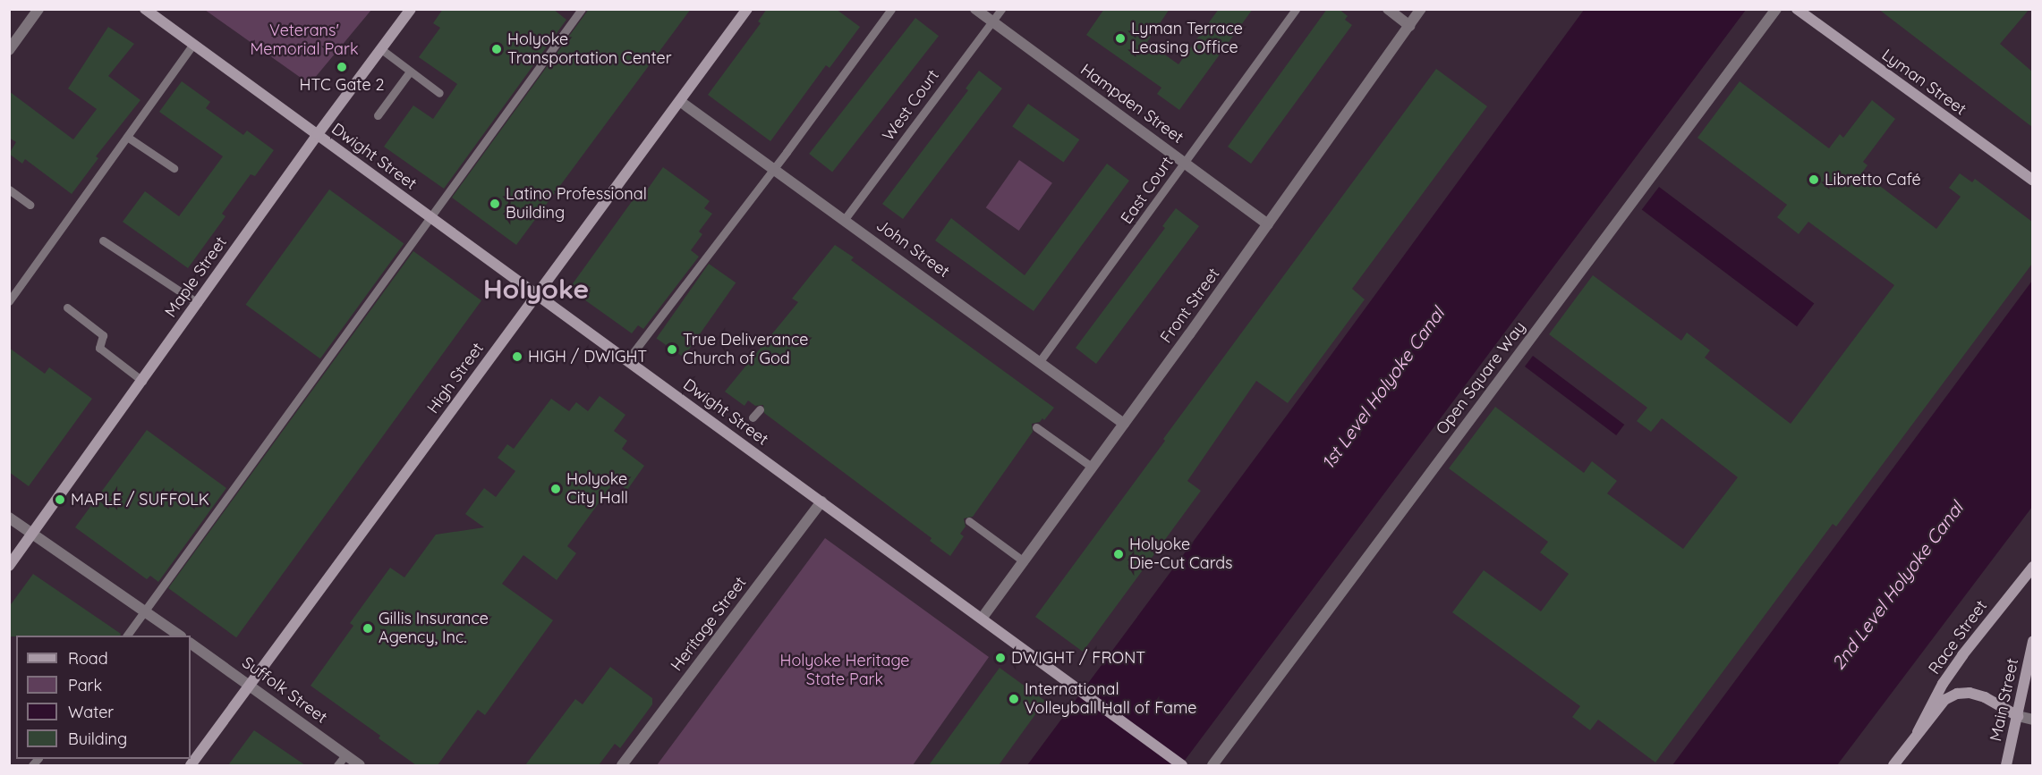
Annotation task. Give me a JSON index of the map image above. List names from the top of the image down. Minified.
{"streets":{"main road":["Lyman Street","Dwight Street","Maple Street","High Street","Race Street","Main Street"],"street":["Hampden Street","John Street","Front Street","Open Square Way","Heritage Street","Suffolk Street"],"lane":["West Court","East Court"]},"crossings":[["Hampden Street","West Court"],["Hampden Street","East Court"],["Hampden Street","Front Street"],["West Court","John Street"],["Dwight Street","Maple Street"],["Dwight Street","Front Street"],["Dwight Street","High Street"],["Dwight Street","Heritage Street"],["East Court","John Street"],["John Street","Front Street"],["John Street","High Street"],["High Street","Suffolk Street"],["Race Street","Main Street"]],"districts":["Holyoke"],"water":["1st Level Holyoke Canal","2nd Level Holyoke Canal"],"parks":["Veterans' Memorial Park","Holyoke Heritage State Park"],"places":["Lyman Terrace Leasing Office","Holyoke Transportation Center","HTC Gate 2","Libretto Café","Latino Professional Building","True Deliverance Church of God","HIGH / DWIGHT","Holyoke City Hall","MAPLE / SUFFOLK","Holyoke Die-Cut Cards","Gillis Insurance Agency, Inc.","DWIGHT / FRONT","International Volleyball Hall of Fame"],"legend":["Road","Park","Water","Building"]}
